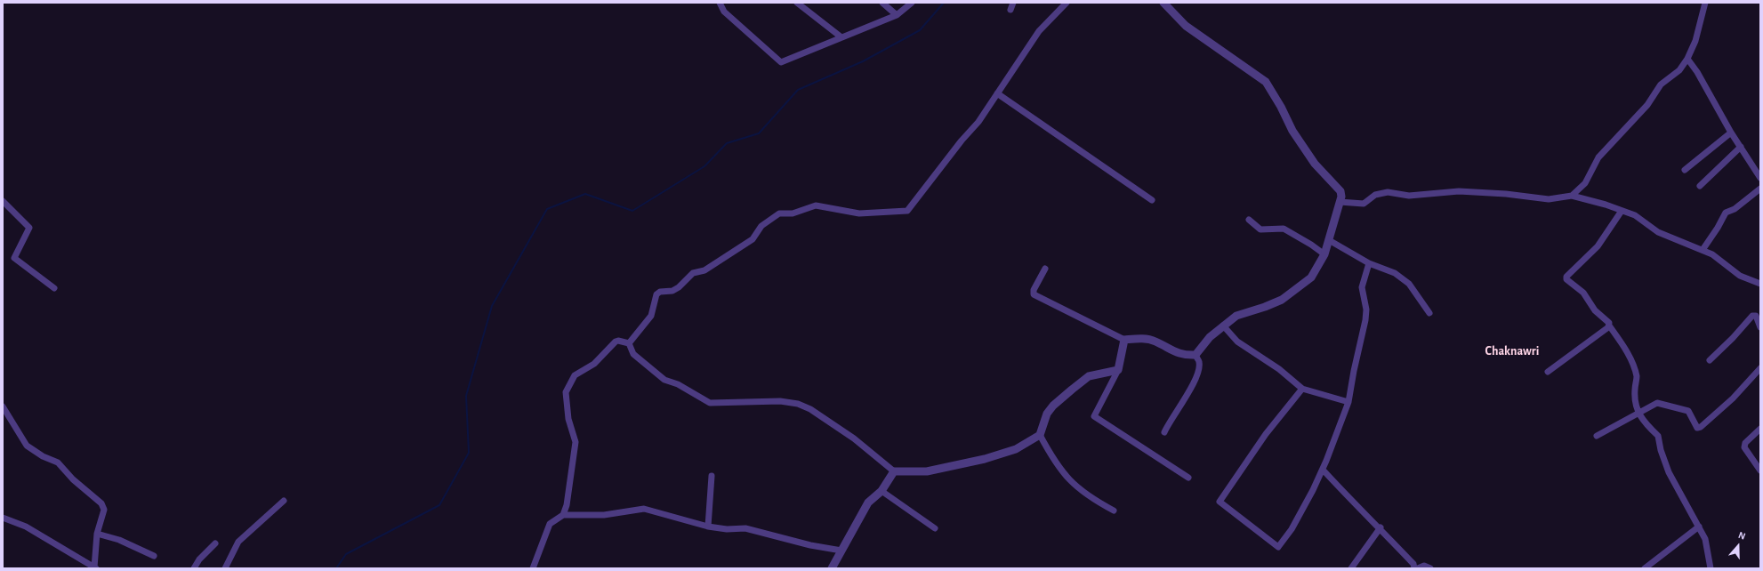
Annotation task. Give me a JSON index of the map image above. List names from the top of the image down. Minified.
{"districts":["Chaknawri"],"north":"top"}
